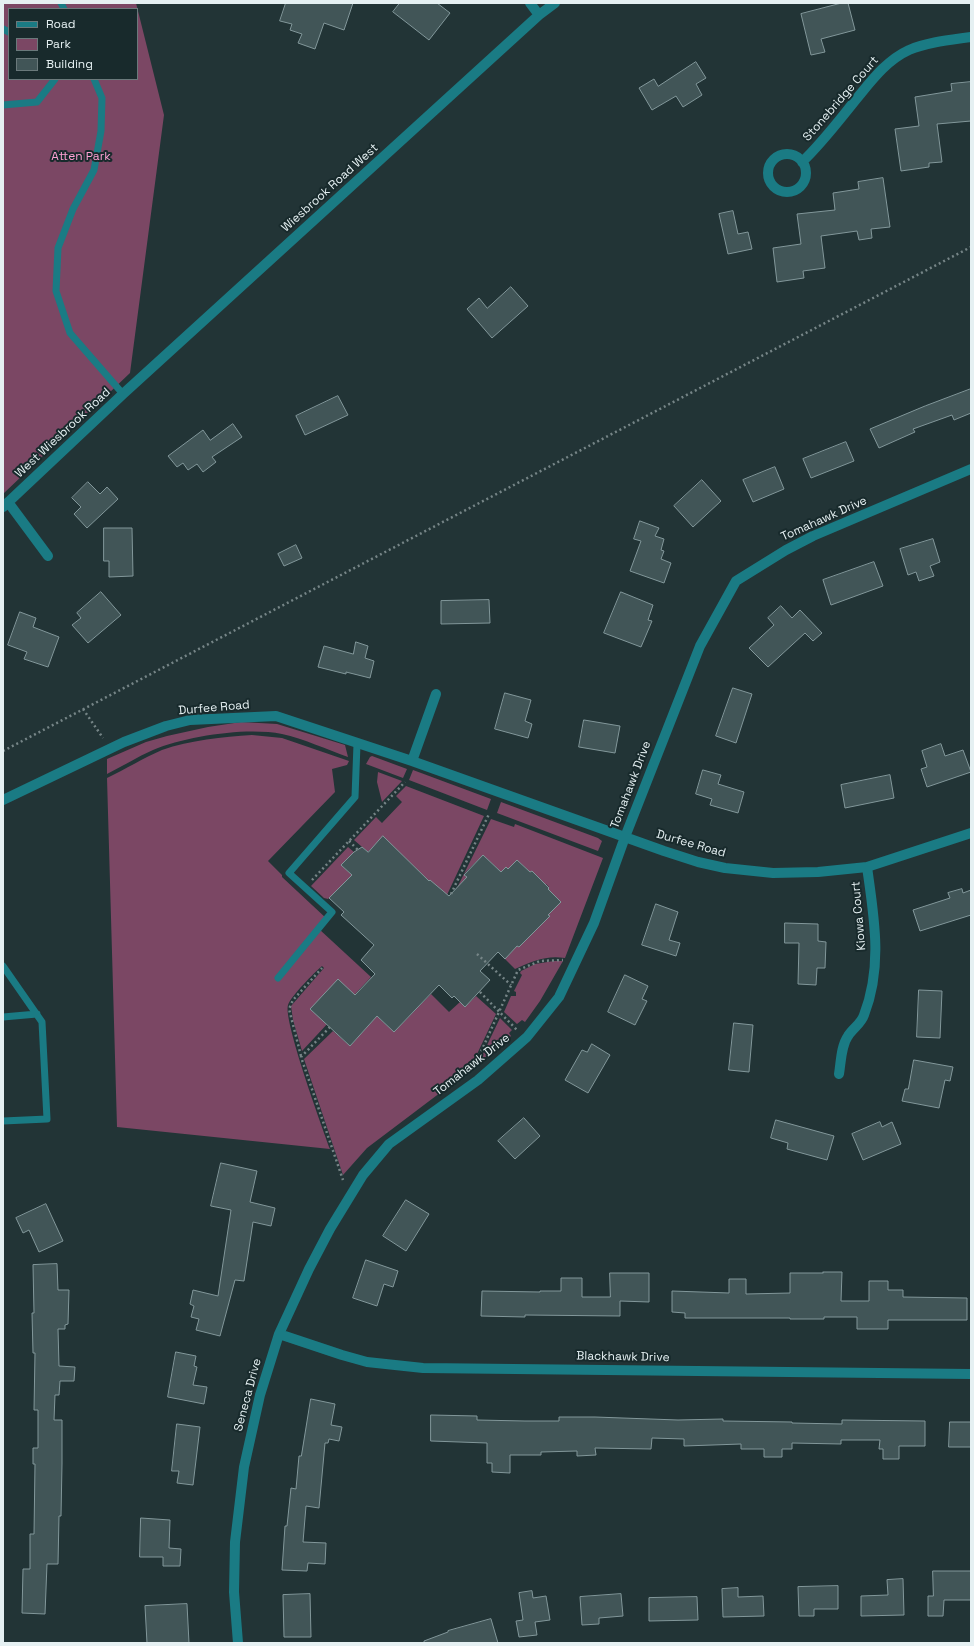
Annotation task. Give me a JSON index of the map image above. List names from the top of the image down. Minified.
{"streets":{"street":["Stonebridge Court","Wiesbrook Road West","West Wiesbrook Road","Tomahawk Drive","Durfee Road","Kiowa Court","Blackhawk Drive","Seneca Drive"]},"crossings":[["Wiesbrook Road West","West Wiesbrook Road"],["Tomahawk Drive","Durfee Road"],["Tomahawk Drive","Seneca Drive"],["Durfee Road","Kiowa Court"],["Blackhawk Drive","Seneca Drive"]],"parks":["Atten Park"],"legend":["Road","Park","Building"]}
